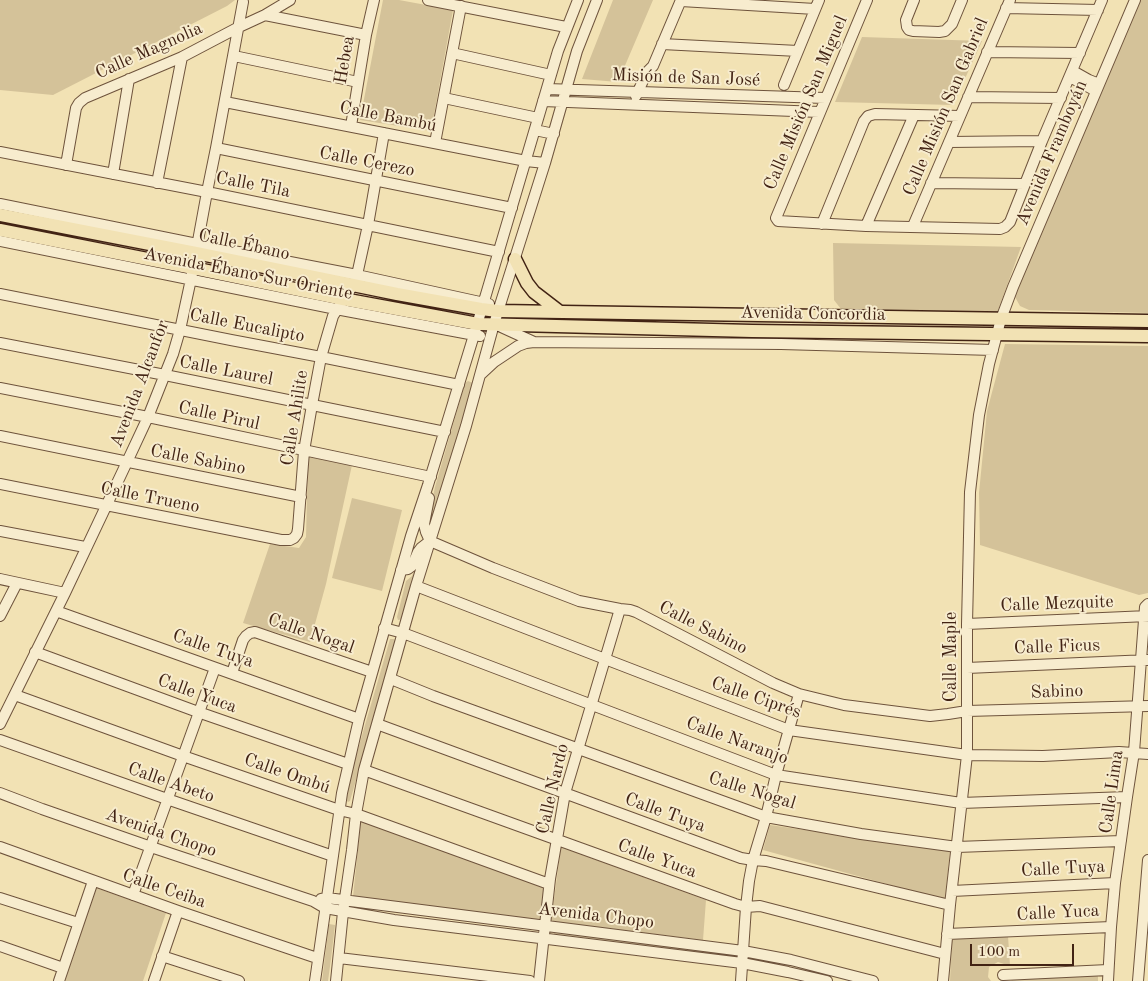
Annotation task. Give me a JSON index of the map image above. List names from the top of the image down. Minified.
{"streets":{"main road":["Calle Ébano","Avenida Concordia"],"street":["Calle Magnolia","Hebea","Misión de San José","Calle Misión San Miguel","Calle Misión San Gabriel","Calle Bambú","Avenida Framboyán","Calle Cerezo","Calle Tila","Avenida Ébano Sur Oriente","Calle Eucalipto","Calle Laurel","Avenida Alcanfor","Calle Pirul","Calle Ahilite","Calle Sabino","Calle Trueno","Calle Mezquite","Calle Nogal","Calle Ficus","Calle Tuya","Calle Maple","Sabino","Calle Yuca","Calle Ciprés","Calle Naranjo","Calle Ombú","Calle Abeto","Calle Nardo","Calle Lima","Avenida Chopo","Calle Ceiba"]},"crossings":[["Calle Magnolia","Calle Tila"],["Calle Magnolia","Avenida Alcanfor"],["Hebea","Calle Bambú"],["Misión de San José","Calle Misión San Miguel"],["Calle Bambú","Avenida Alcanfor"],["Calle Bambú","Calle Ahilite"],["Avenida Framboyán","Avenida Concordia"],["Avenida Framboyán","Calle Maple"],["Calle Cerezo","Avenida Alcanfor"],["Calle Cerezo","Calle Ahilite"],["Calle Tila","Avenida Alcanfor"],["Calle Tila","Calle Ahilite"],["Calle Ébano","Avenida Ébano Sur Oriente"],["Calle Ébano","Avenida Concordia"],["Calle Ébano","Avenida Alcanfor"],["Calle Ébano","Calle Ahilite"],["Avenida Ébano Sur Oriente","Avenida Alcanfor"],["Avenida Concordia","Calle Maple"],["Calle Eucalipto","Avenida Alcanfor"],["Calle Eucalipto","Calle Ahilite"],["Calle Laurel","Avenida Alcanfor"],["Calle Laurel","Calle Ahilite"],["Avenida Alcanfor","Calle Pirul"],["Avenida Alcanfor","Calle Sabino"],["Avenida Alcanfor","Calle Trueno"],["Avenida Alcanfor","Calle Tuya"],["Avenida Alcanfor","Calle Yuca"],["Avenida Alcanfor","Calle Ombú"],["Calle Pirul","Calle Ahilite"],["Calle Ahilite","Calle Sabino"],["Calle Ahilite","Calle Trueno"],["Calle Sabino","Calle Maple"],["Calle Sabino","Sabino"],["Calle Sabino","Calle Nardo"],["Calle Mezquite","Calle Maple"],["Calle Mezquite","Calle Lima"],["Calle Nogal","Calle Tuya"],["Calle Nogal","Calle Maple"],["Calle Nogal","Calle Nardo"],["Calle Nogal","Calle Lima"],["Calle Ficus","Calle Maple"],["Calle Ficus","Calle Lima"],["Calle Tuya","Calle Maple"],["Calle Tuya","Calle Nardo"],["Calle Tuya","Calle Lima"],["Calle Maple","Sabino"],["Calle Maple","Calle Yuca"],["Calle Maple","Calle Ciprés"],["Calle Maple","Calle Naranjo"],["Sabino","Calle Lima"],["Calle Yuca","Calle Nardo"],["Calle Yuca","Calle Lima"],["Calle Ciprés","Calle Nardo"],["Calle Ciprés","Calle Lima"],["Calle Naranjo","Calle Nardo"],["Calle Naranjo","Calle Lima"],["Calle Ombú","Calle Nardo"],["Calle Nardo","Avenida Chopo"]],"scale_bar":"100 m"}
